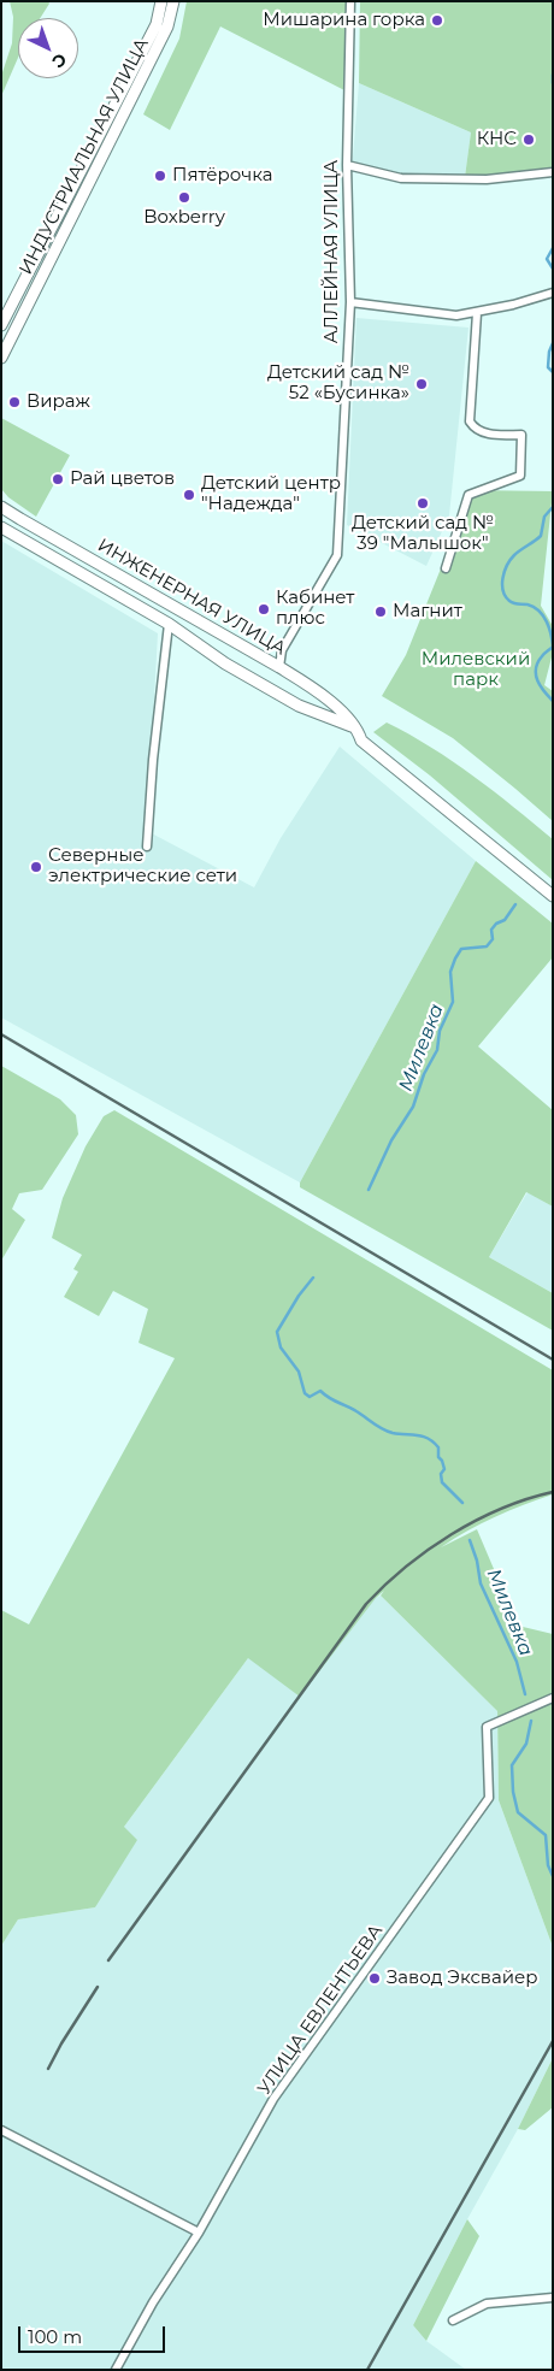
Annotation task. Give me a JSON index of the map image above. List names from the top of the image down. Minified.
{"streets":{"main road":["ИНДУСТРИАЛЬНАЯ УЛИЦА","ИНЖЕНЕРНАЯ УЛИЦА"],"street":["АЛЛЕЙНАЯ УЛИЦА","УЛИЦА ЕВЛЕНТЬЕВА"]},"crossings":[["АЛЛЕЙНАЯ УЛИЦА","ИНЖЕНЕРНАЯ УЛИЦА"]],"water":["Милевка"],"parks":["Милевский парк"],"places":["Мишарина горка","КНС","Пятёрочка","Boxberry","Детский сад № 52 «Бусинка»","Вираж","Рай цветов","Детский центр \"Надежда\"","Детский сад № 39 \"Малышок\"","Кабинет плюс","Магнит","Северные электрические сети","Завод Эксвайер"],"scale_bar":"100 m","north":"bottom right"}
